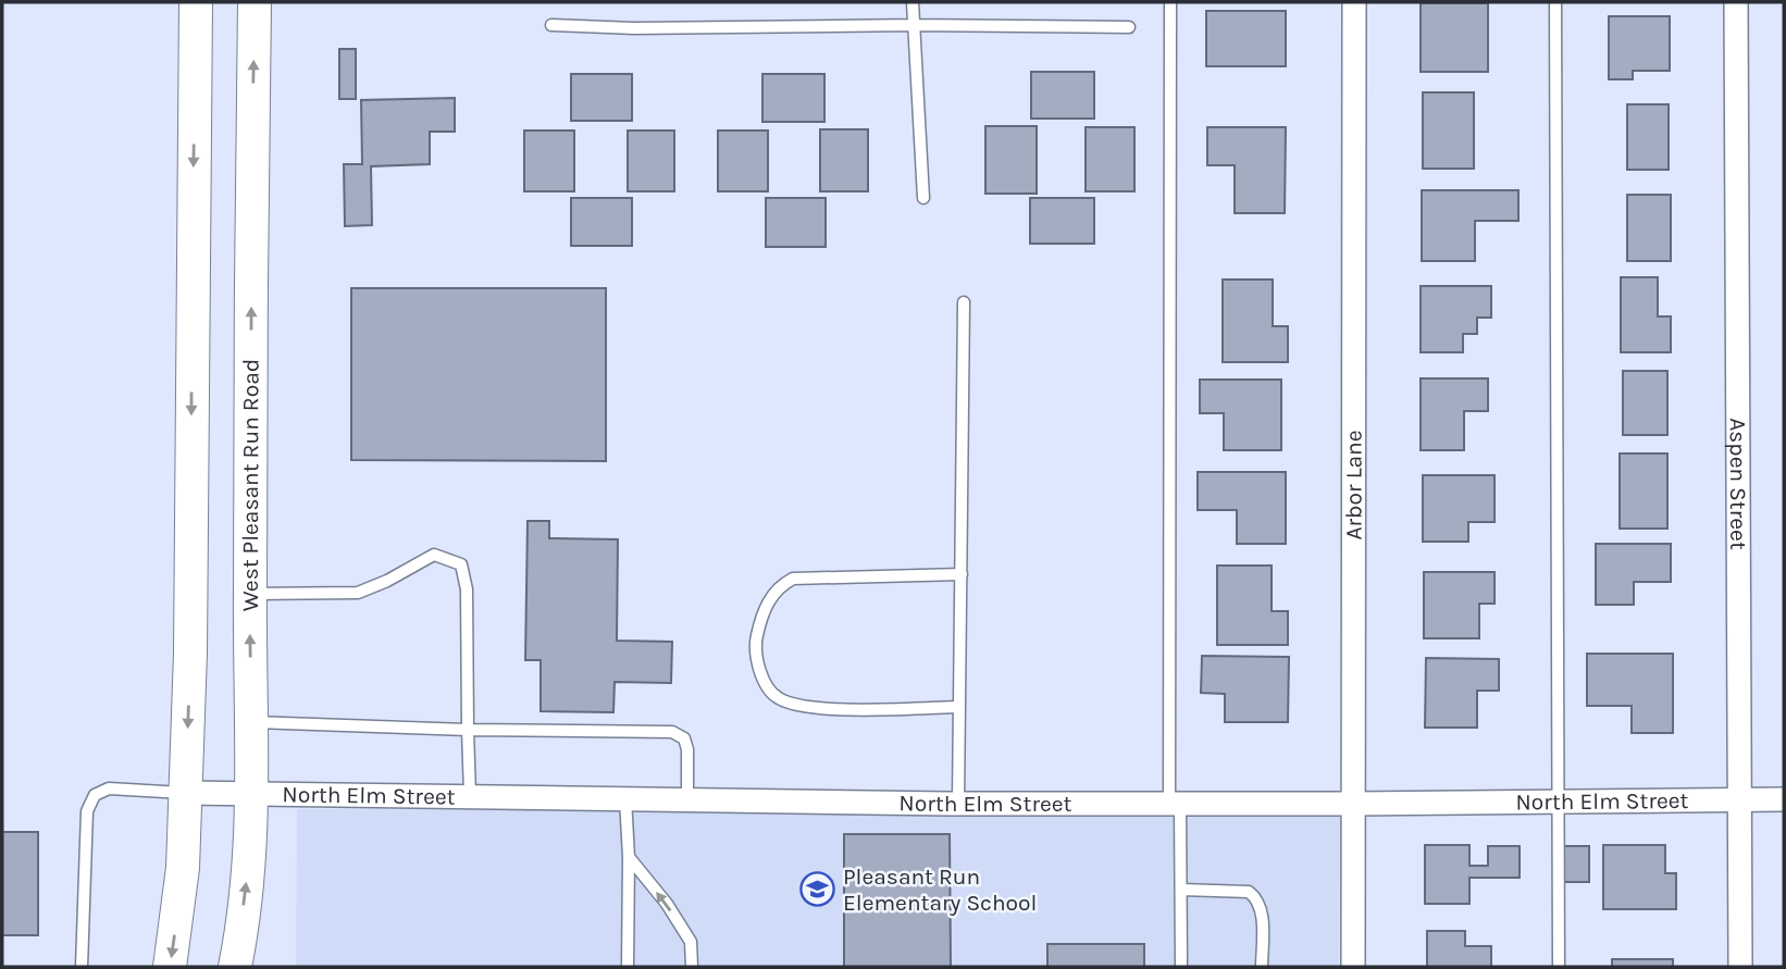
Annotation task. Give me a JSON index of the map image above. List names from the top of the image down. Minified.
{"streets":{"main road":["West Pleasant Run Road"],"street":["Arbor Lane","Aspen Street","North Elm Street"]},"crossings":[["West Pleasant Run Road","North Elm Street"],["Arbor Lane","North Elm Street"],["Aspen Street","North Elm Street"]],"places":{"school or university":["Pleasant Run Elementary School"]}}
